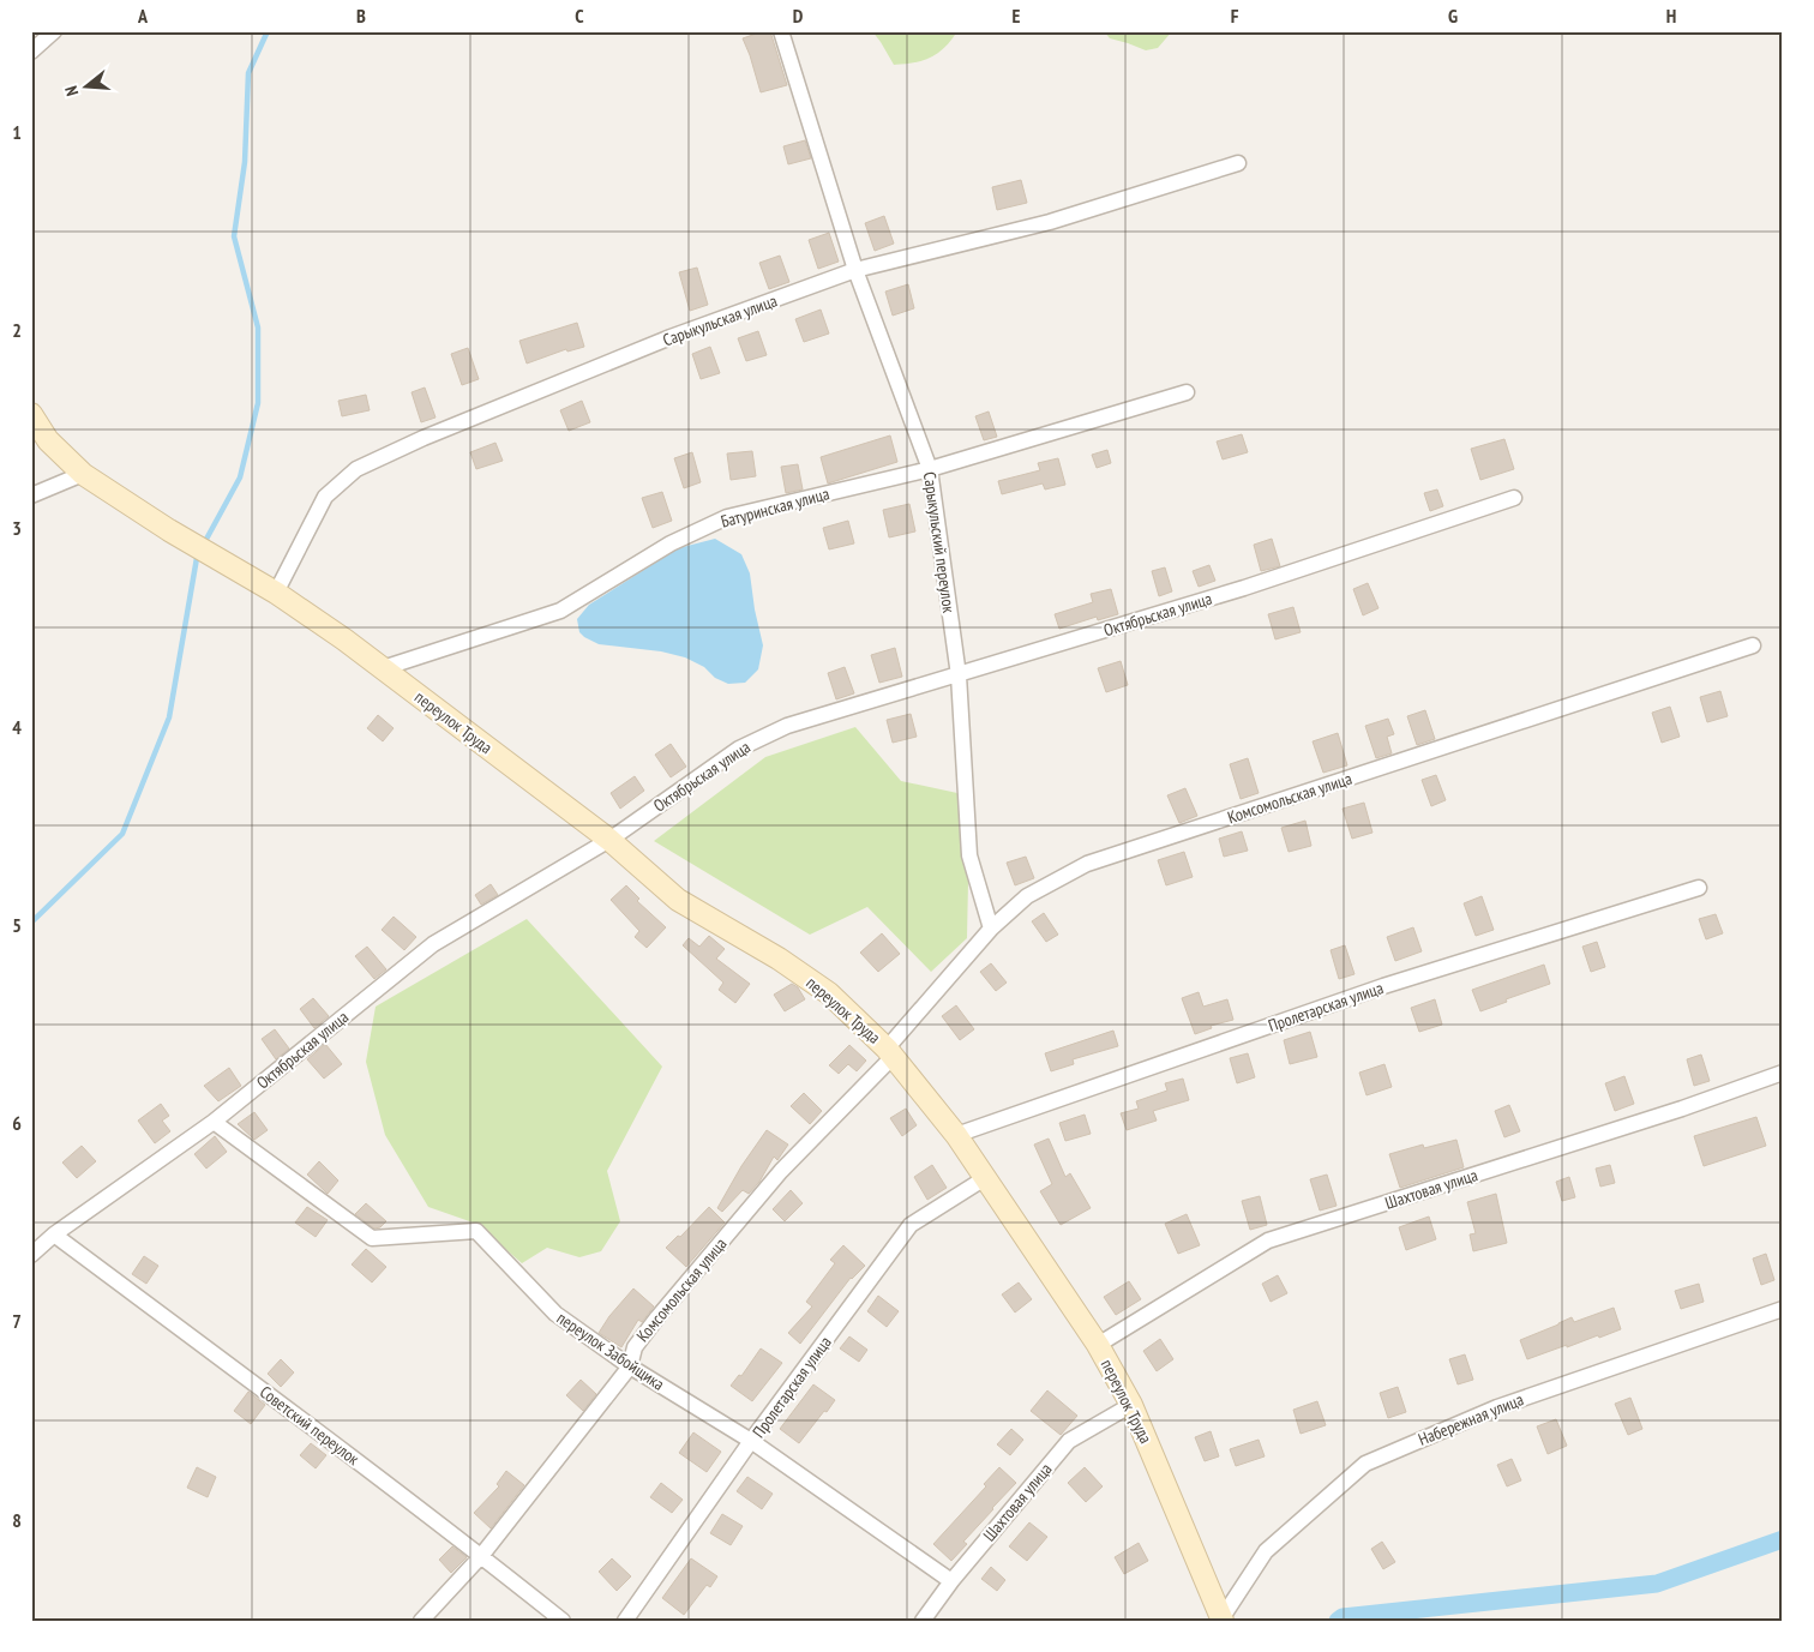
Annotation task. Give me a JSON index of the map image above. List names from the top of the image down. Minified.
{"streets":{"street":["Сарыкульская улица","Батуринская улица","Сарыкульский переулок","Октябрьская улица","переулок Труда","Комсомольская улица","Пролетарская улица","Шахтовая улица","переулок Забойщика","Набережная улица","Советский переулок"]},"crossings":[["Сарыкульская улица","Сарыкульский переулок"],["Сарыкульская улица","переулок Труда"],["Батуринская улица","Сарыкульский переулок"],["Батуринская улица","переулок Труда"],["Сарыкульский переулок","Октябрьская улица"],["Сарыкульский переулок","Комсомольская улица"],["Октябрьская улица","переулок Труда"],["Октябрьская улица","переулок Забойщика"],["Октябрьская улица","Советский переулок"],["переулок Труда","Комсомольская улица"],["переулок Труда","Пролетарская улица"],["переулок Труда","Шахтовая улица"],["переулок Труда","Набережная улица"],["Комсомольская улица","переулок Забойщика"],["Комсомольская улица","Советский переулок"],["Пролетарская улица","переулок Забойщика"],["Шахтовая улица","переулок Забойщика"]],"north":"left","grid":{"columns":["A","B","C","D","E","F","G","H"],"rows":["1","2","3","4","5","6","7","8"]}}
